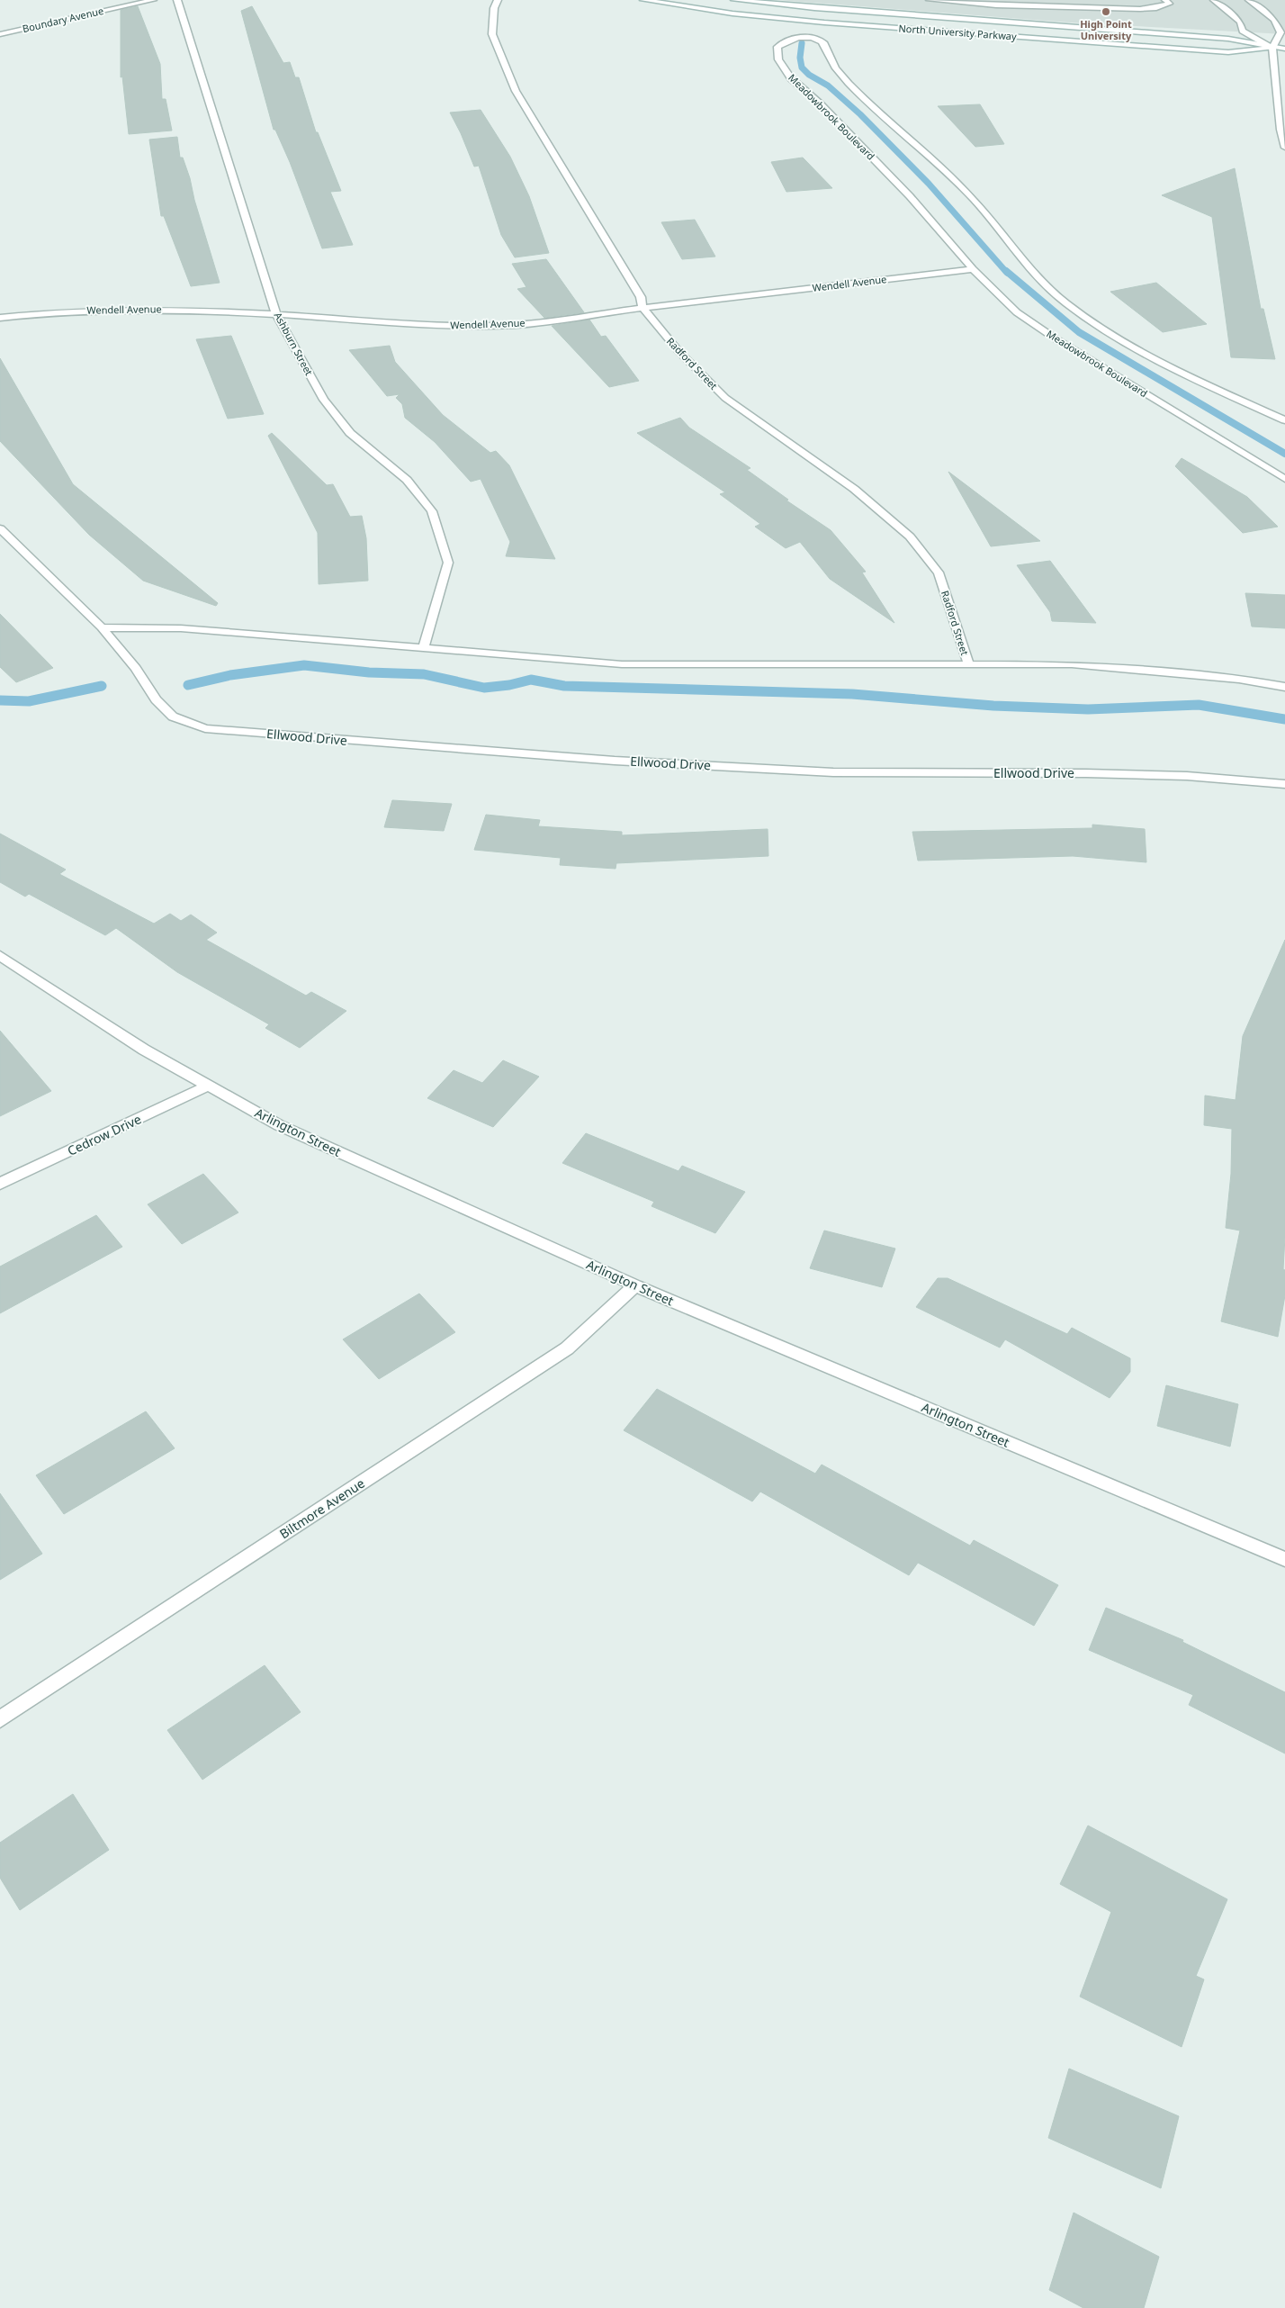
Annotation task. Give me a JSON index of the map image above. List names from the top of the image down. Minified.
{"streets":{"street":["Boundary Avenue","North University Parkway","Meadowbrook Boulevard","Wendell Avenue","Ashburn Street","Radford Street","Ellwood Drive","Arlington Street","Cedrow Drive","Biltmore Avenue"]},"crossings":[["Meadowbrook Boulevard","Wendell Avenue"],["Wendell Avenue","Ashburn Street"],["Wendell Avenue","Radford Street"],["Arlington Street","Cedrow Drive"],["Arlington Street","Biltmore Avenue"]],"places":["High Point University"]}
